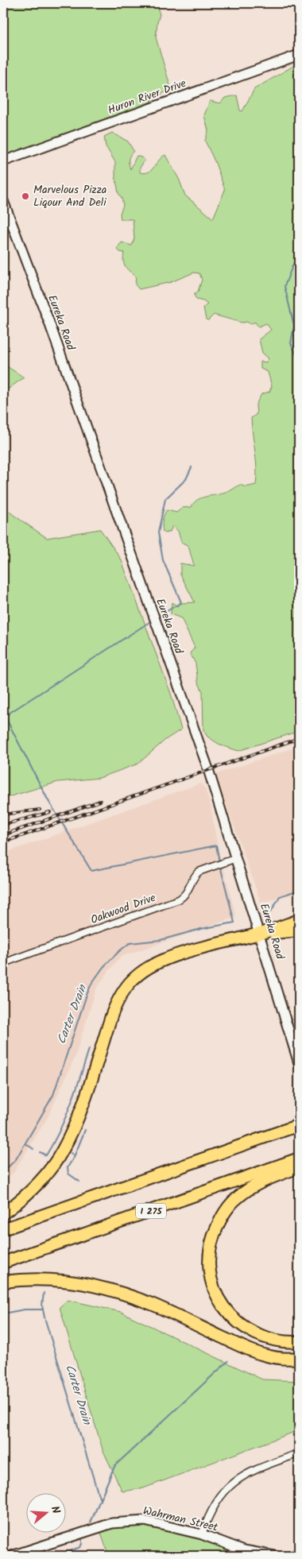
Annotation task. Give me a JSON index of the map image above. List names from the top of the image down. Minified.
{"streets":{"highway":["I 275"],"street":["Huron River Drive","Eureka Road","Oakwood Drive","Wahrman Street"]},"crossings":[["Eureka Road","Oakwood Drive"]],"water":["Carter Drain"],"places":["Marvelous Pizza Liqour And Deli"],"north":"right"}
